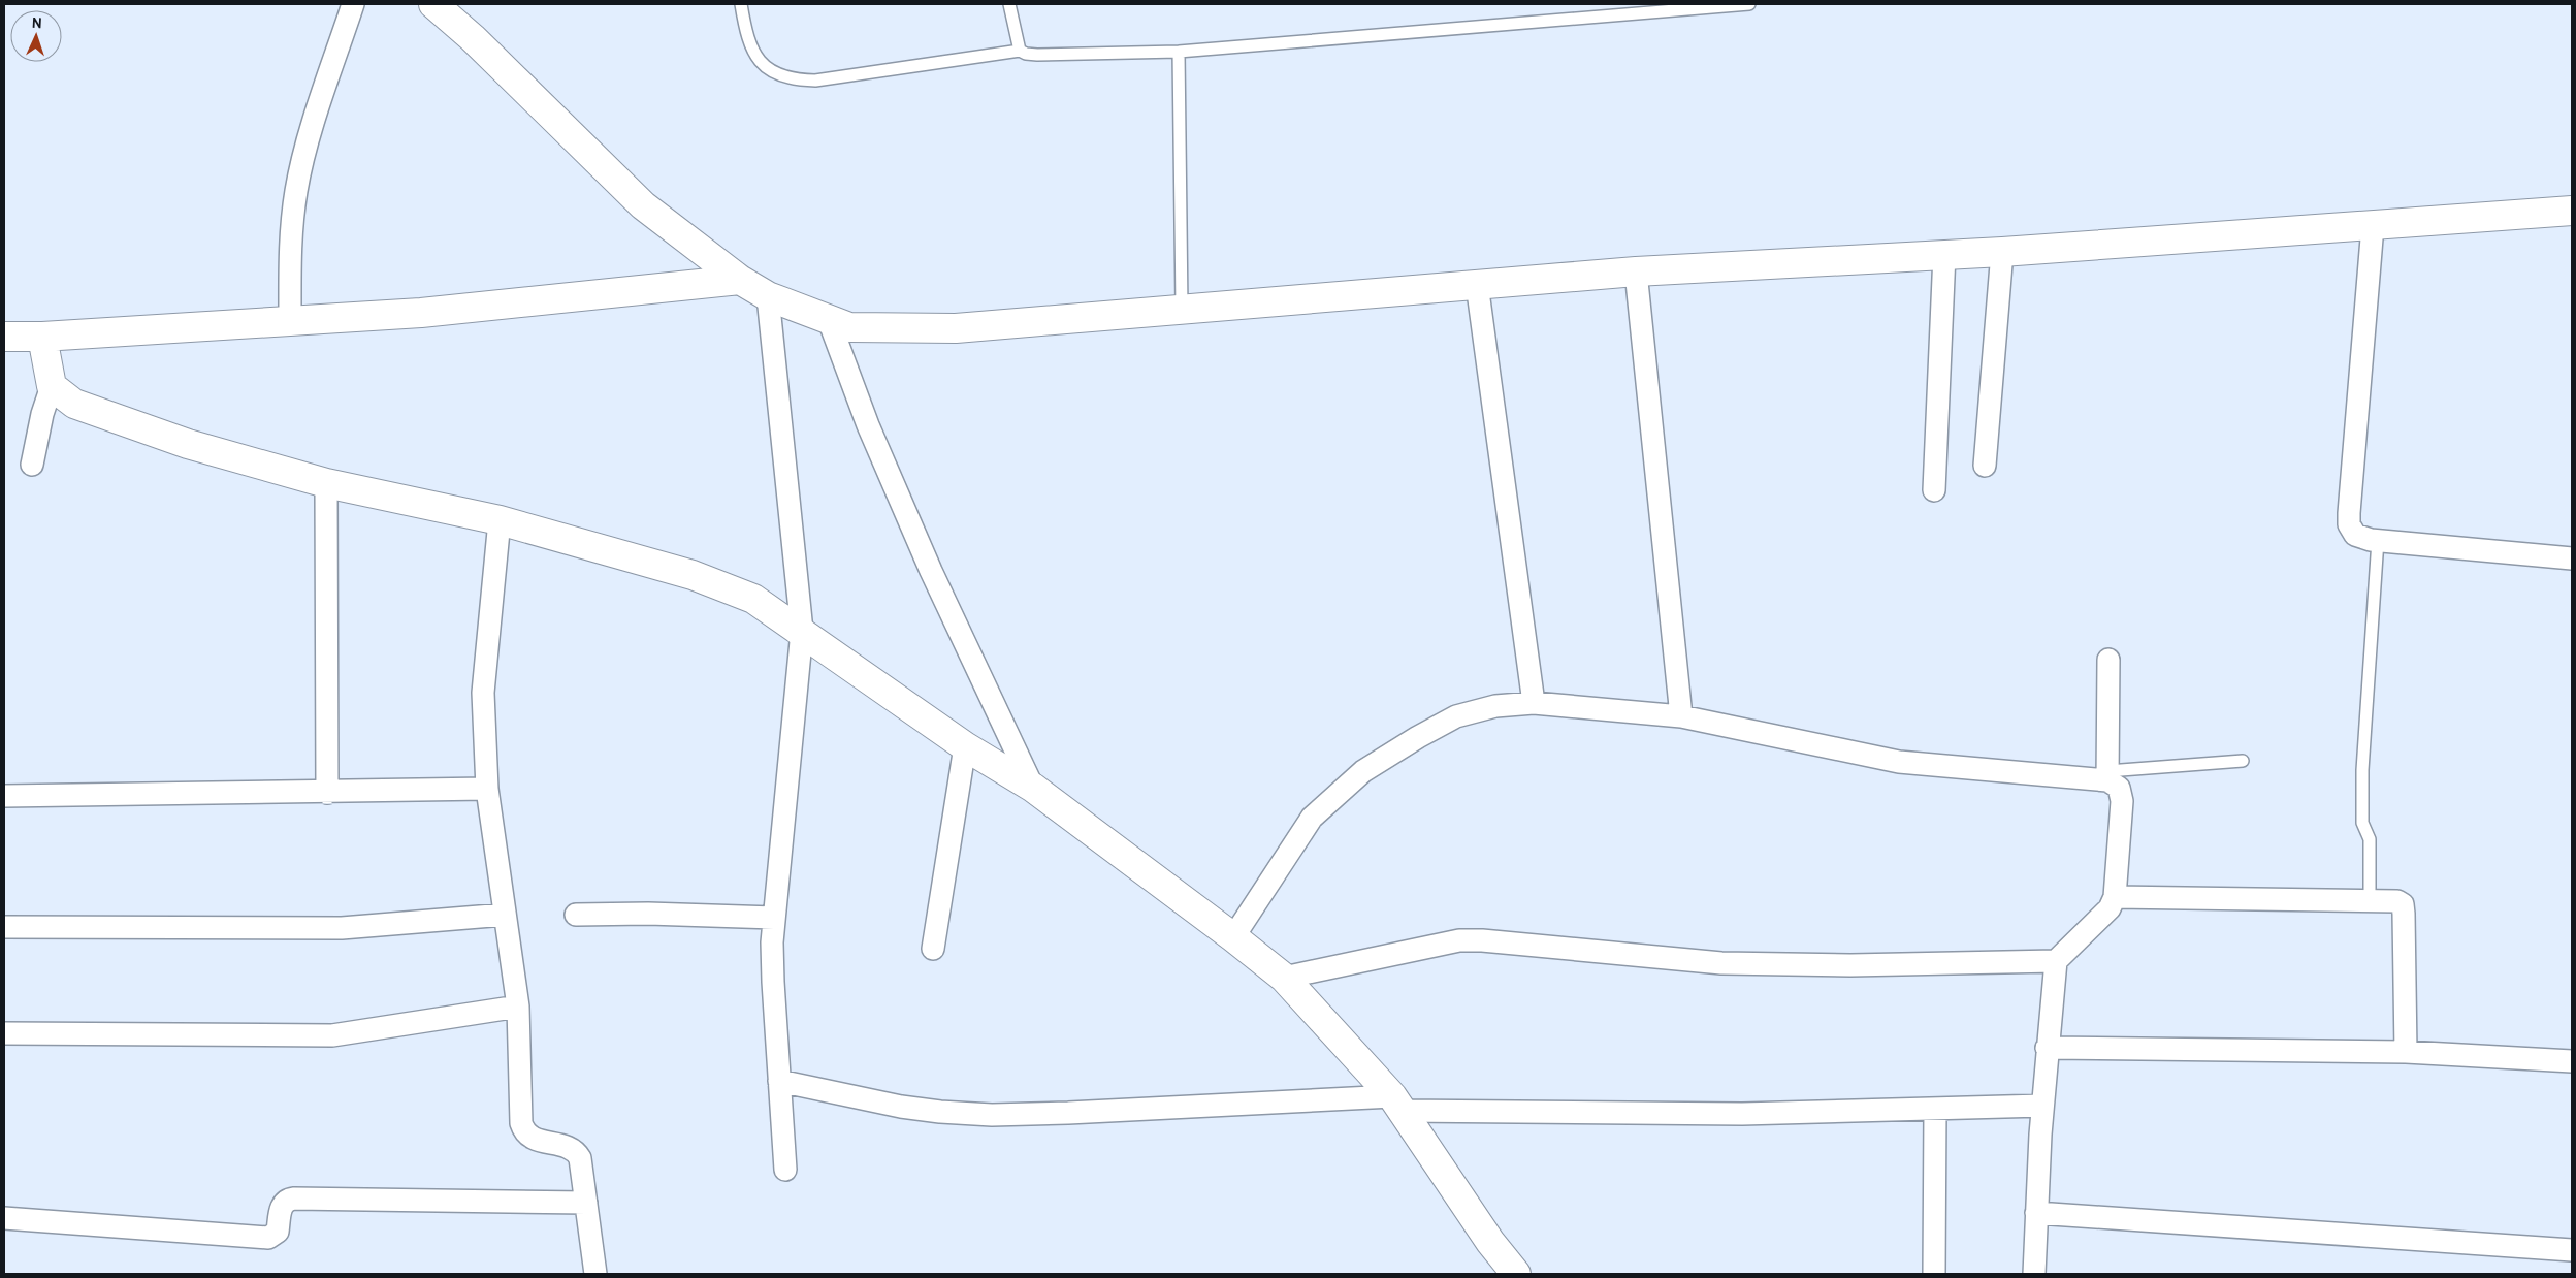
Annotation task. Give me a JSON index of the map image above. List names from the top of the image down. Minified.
{"north":"top"}
